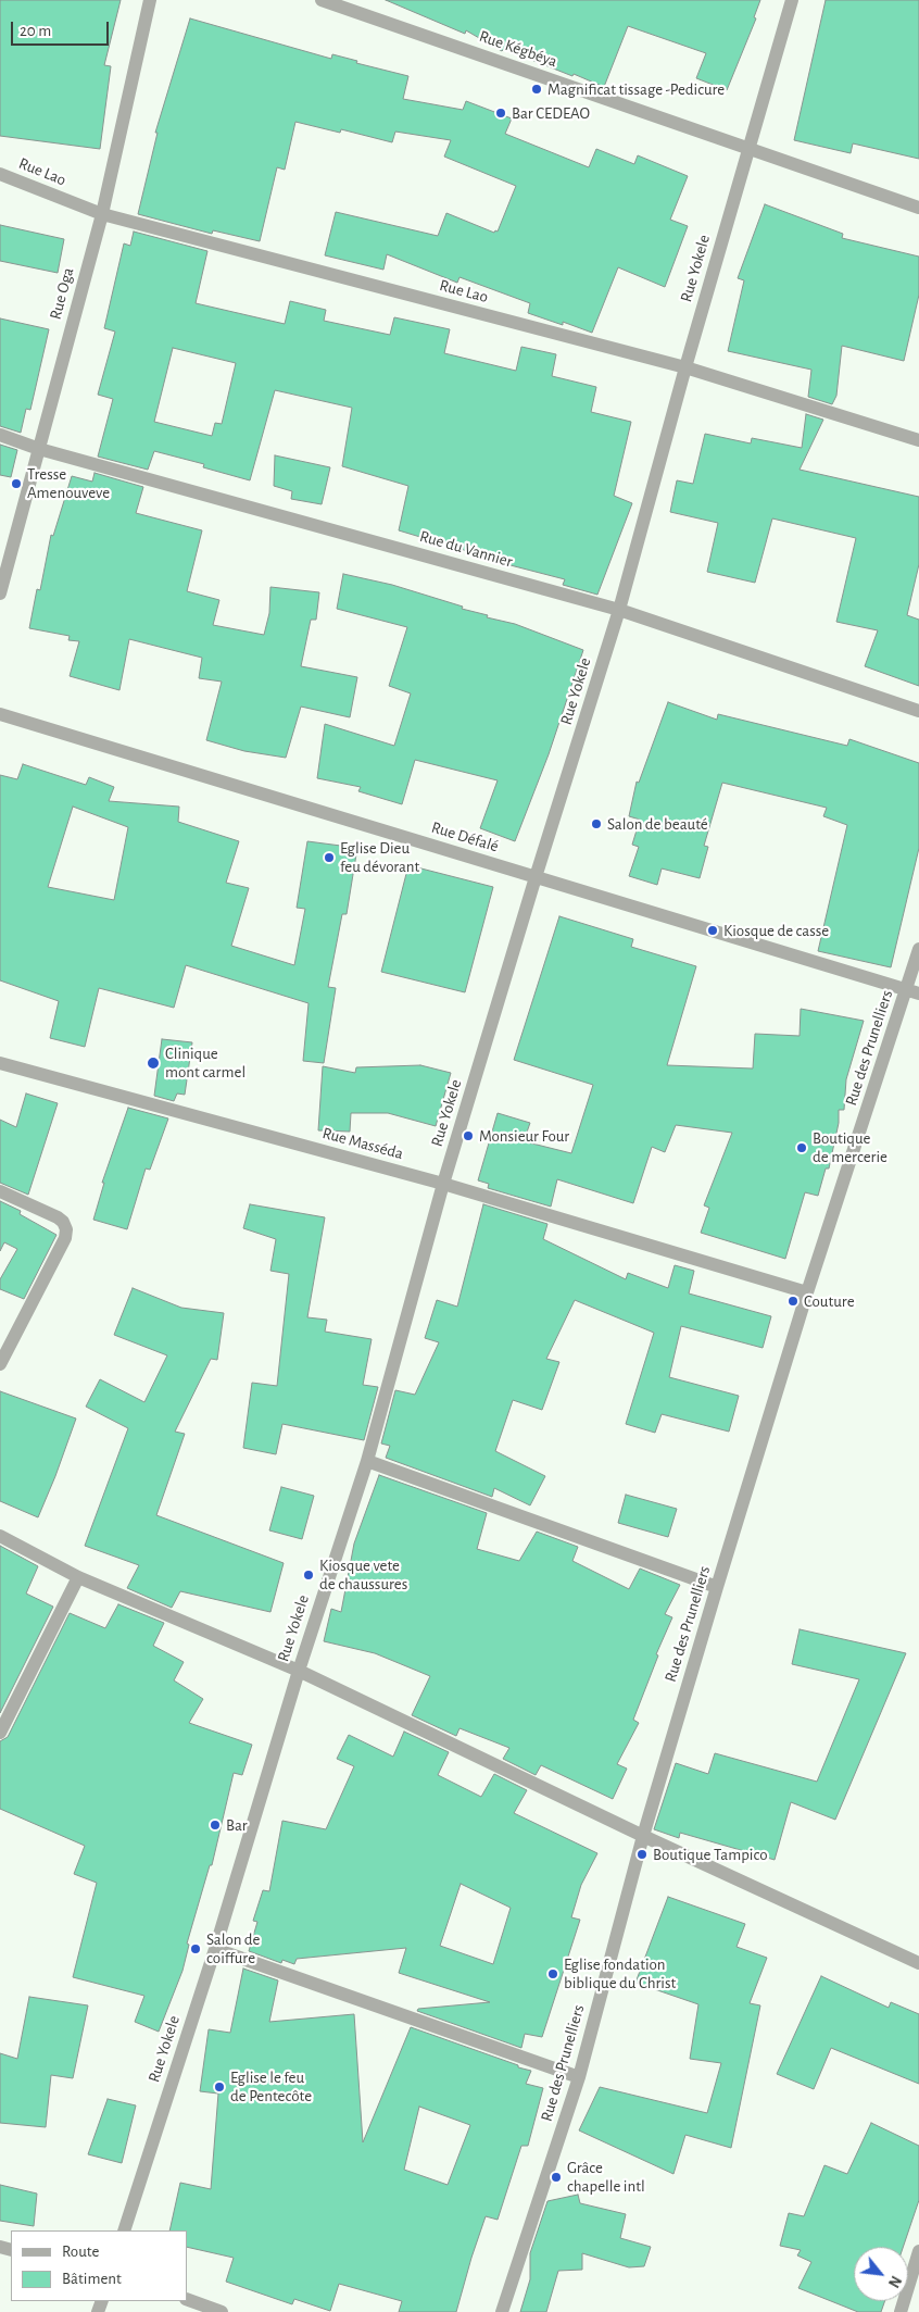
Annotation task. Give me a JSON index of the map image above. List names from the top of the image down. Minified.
{"streets":{"street":["Rue Kégbéya","Rue Lao","Rue Yokele","Rue Oga","Rue du Vannier","Rue Défalé","Rue des Prunelliers","Rue Masséda"]},"crossings":[["Rue Kégbéya","Rue Yokele"],["Rue Lao","Rue Yokele"],["Rue Lao","Rue Oga"],["Rue Yokele","Rue du Vannier"],["Rue Yokele","Rue Défalé"],["Rue Yokele","Rue Masséda"],["Rue Oga","Rue du Vannier"],["Rue Défalé","Rue des Prunelliers"],["Rue des Prunelliers","Rue Masséda"]],"places":["Magnificat tissage -Pedicure","Bar CEDEAO","Tresse Amenouveve","Salon de beauté","Eglise Dieu feu dévorant","Kiosque de casse","Clinique mont carmel","Monsieur Four","Boutique de mercerie","Couture","Kiosque vete de chaussures","Bar","Boutique Tampico","Salon de coiffure","Eglise fondation biblique du Christ","Eglise le feu de Pentecôte","Grâce chapelle intl"],"legend":["Route","Bâtiment"],"scale_bar":"20 m","north":"bottom right"}
